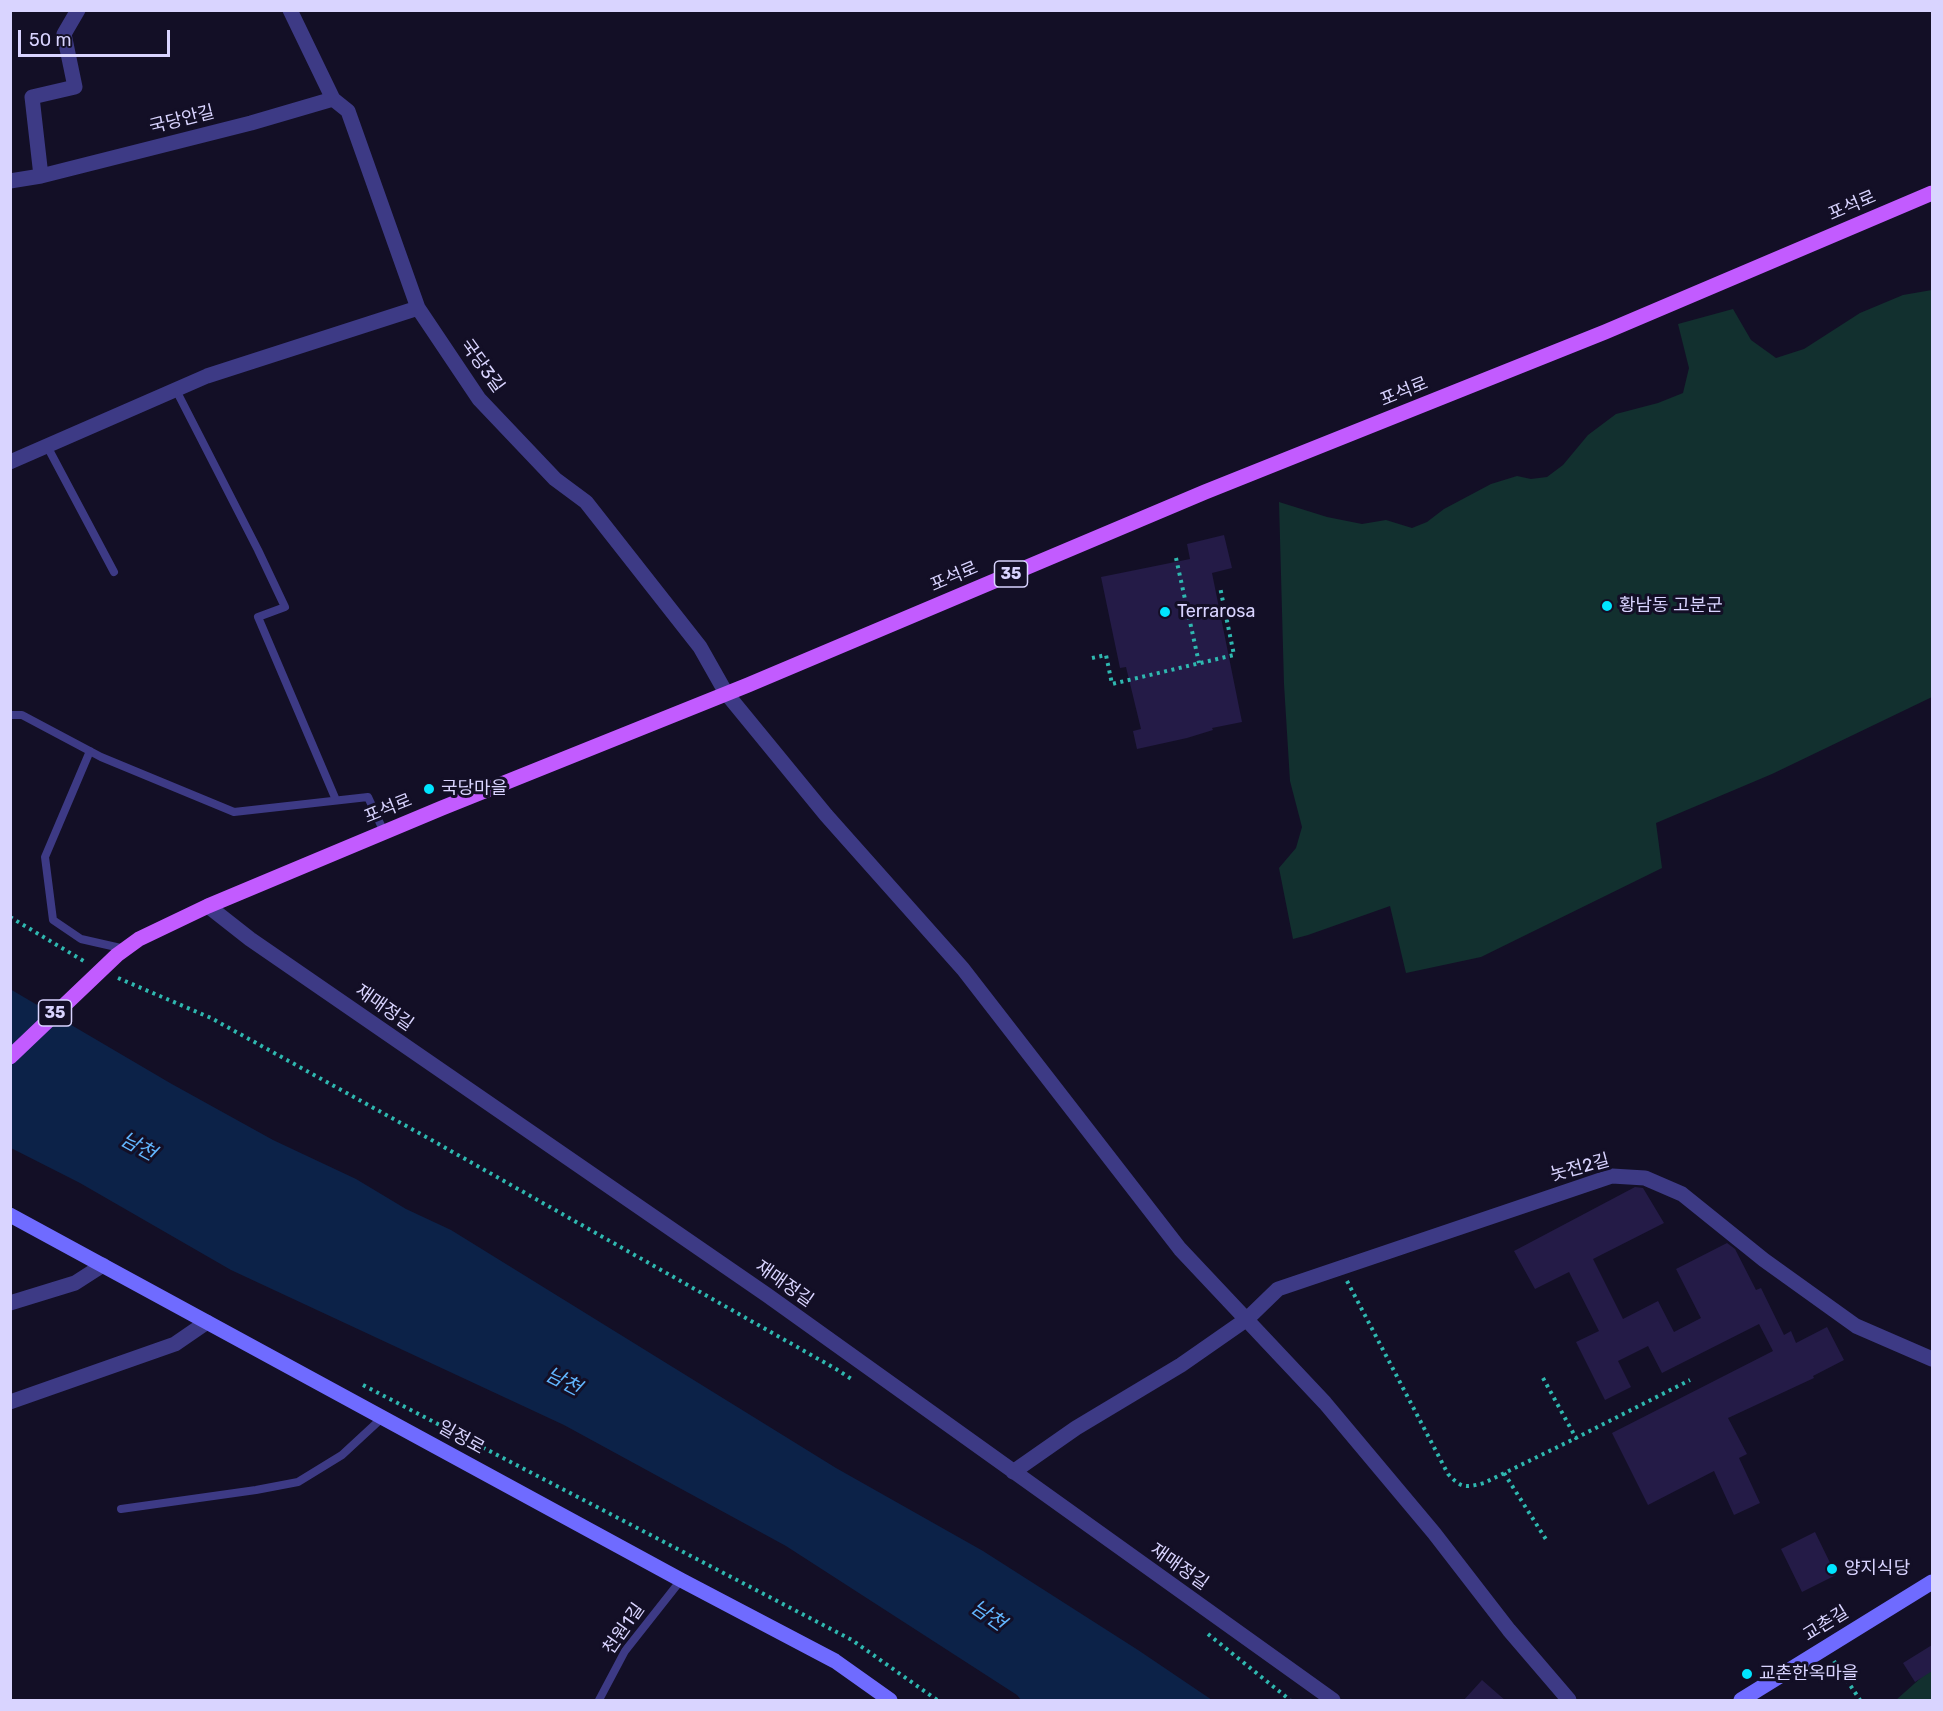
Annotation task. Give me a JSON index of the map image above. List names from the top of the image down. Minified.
{"streets":{"main road":["포석로","35"],"street":["국당안길","국당3길","재매정길","놋전2길","일정로","교촌길"],"lane":["천원1길"]},"crossings":[["국당안길","국당3길"],["포석로","국당3길"],["포석로","35"],["포석로","재매정길"],["국당3길","놋전2길"],["재매정길","놋전2길"],["일정로","천원1길"]],"water":["남천"],"places":["황남동 고분군","Terrarosa","국당마을","양지식당","교촌한옥마을"],"scale_bar":"50 m"}
